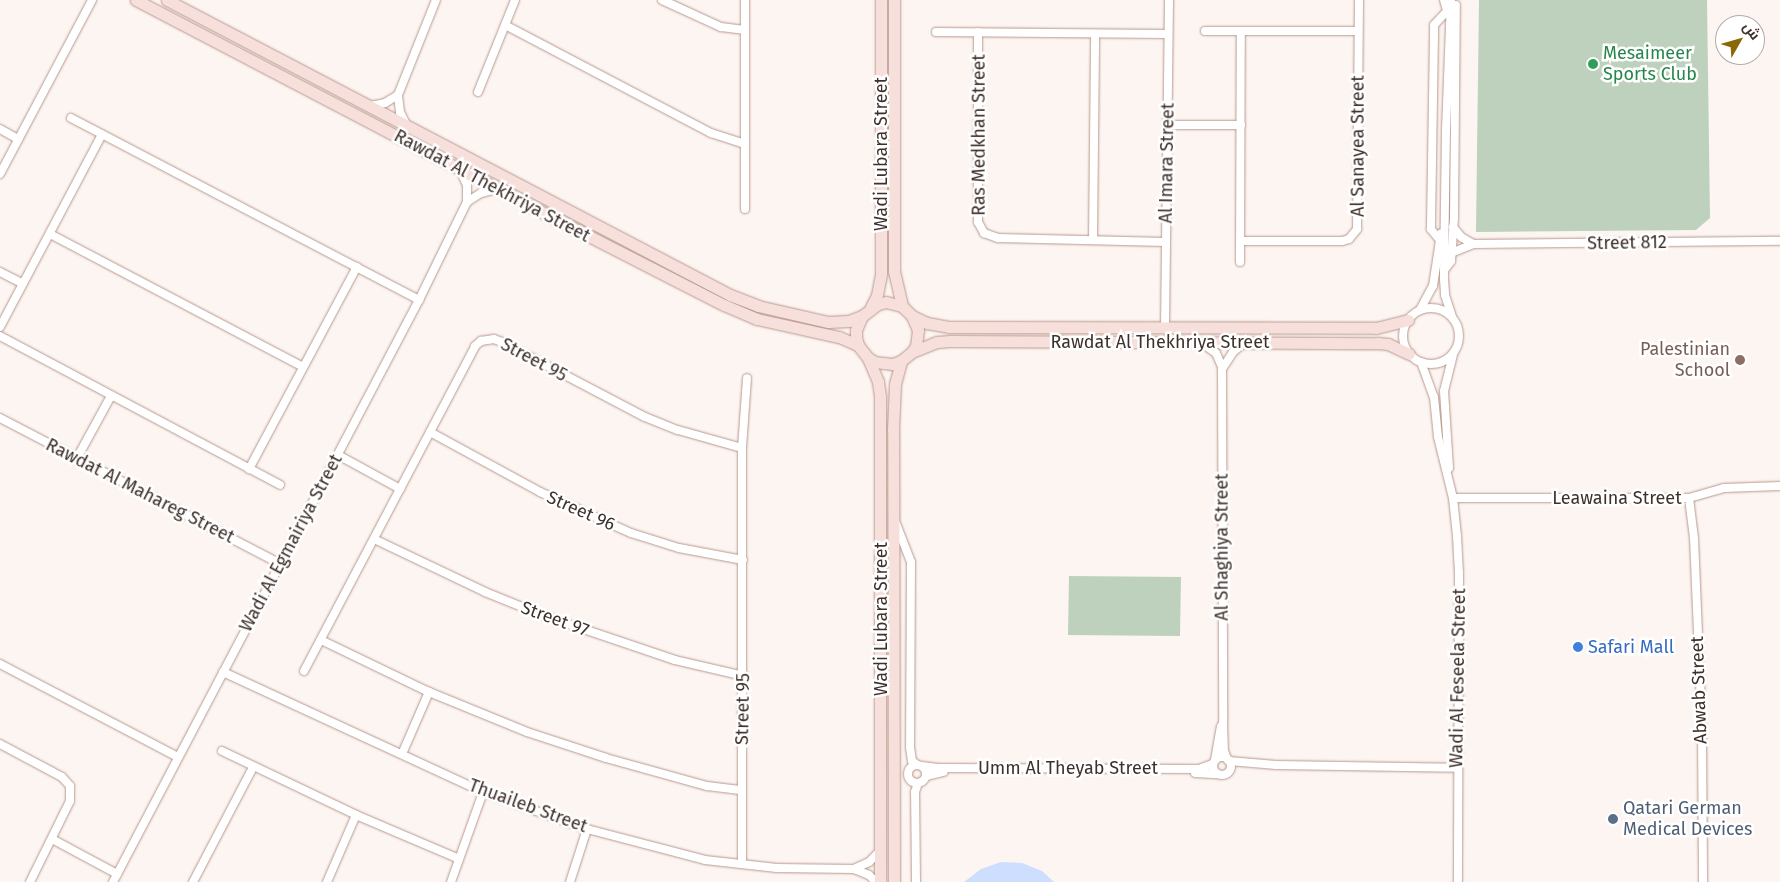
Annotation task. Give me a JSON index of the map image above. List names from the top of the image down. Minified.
{"streets":{"street":["Ras Medkhan Street","Al Sanayea Street","Wadi Lubara Street","Al Imara Street","Rawdat Al Thekhriya Street","Street 812","Street 95","Rawdat Al Mahareg Street","Leawaina Street","Street 96","Wadi Al Egmairiya Street","Al Shaghiya Street","Street 97","Wadi Al Feseela Street","Abwab Street","Umm Al Theyab Street","Thuaileb Street"]},"crossings":[["Ras Medkhan Street","Al Imara Street"],["Wadi Lubara Street","Rawdat Al Thekhriya Street"],["Wadi Lubara Street","Thuaileb Street"],["Al Imara Street","Rawdat Al Thekhriya Street"],["Rawdat Al Thekhriya Street","Wadi Al Feseela Street"],["Street 95","Street 96"],["Street 95","Street 97"],["Street 95","Thuaileb Street"],["Rawdat Al Mahareg Street","Wadi Al Egmairiya Street"],["Leawaina Street","Wadi Al Feseela Street"],["Leawaina Street","Abwab Street"],["Wadi Al Egmairiya Street","Thuaileb Street"],["Al Shaghiya Street","Umm Al Theyab Street"]],"places":["Mesaimeer Sports Club","Palestinian School","Safari Mall","Qatari German Medical Devices"],"north":"top right"}
